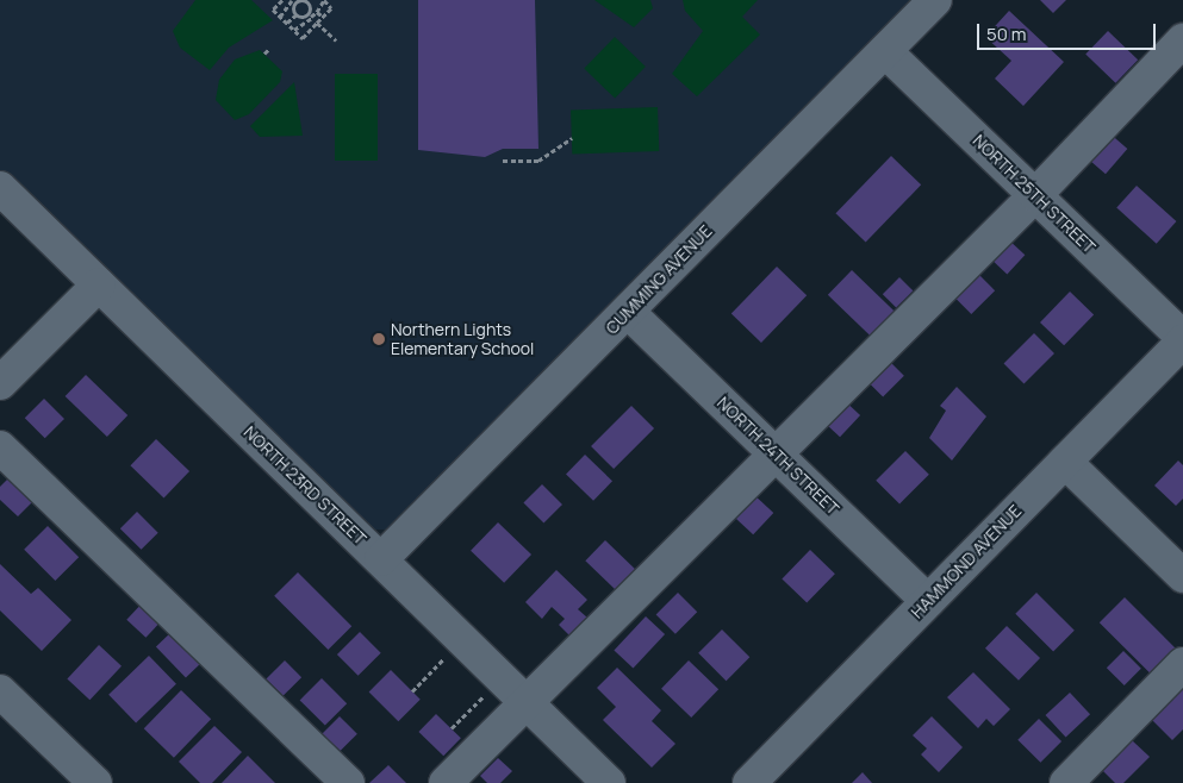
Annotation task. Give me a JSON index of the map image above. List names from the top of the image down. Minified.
{"streets":{"street":["NORTH 25TH STREET","CUMMING AVENUE","NORTH 24TH STREET","NORTH 23RD STREET","HAMMOND AVENUE"]},"crossings":[["NORTH 25TH STREET","CUMMING AVENUE"],["NORTH 25TH STREET","HAMMOND AVENUE"],["CUMMING AVENUE","NORTH 24TH STREET"],["CUMMING AVENUE","NORTH 23RD STREET"],["NORTH 24TH STREET","HAMMOND AVENUE"]],"places":["Northern Lights Elementary School"],"scale_bar":"50 m"}
